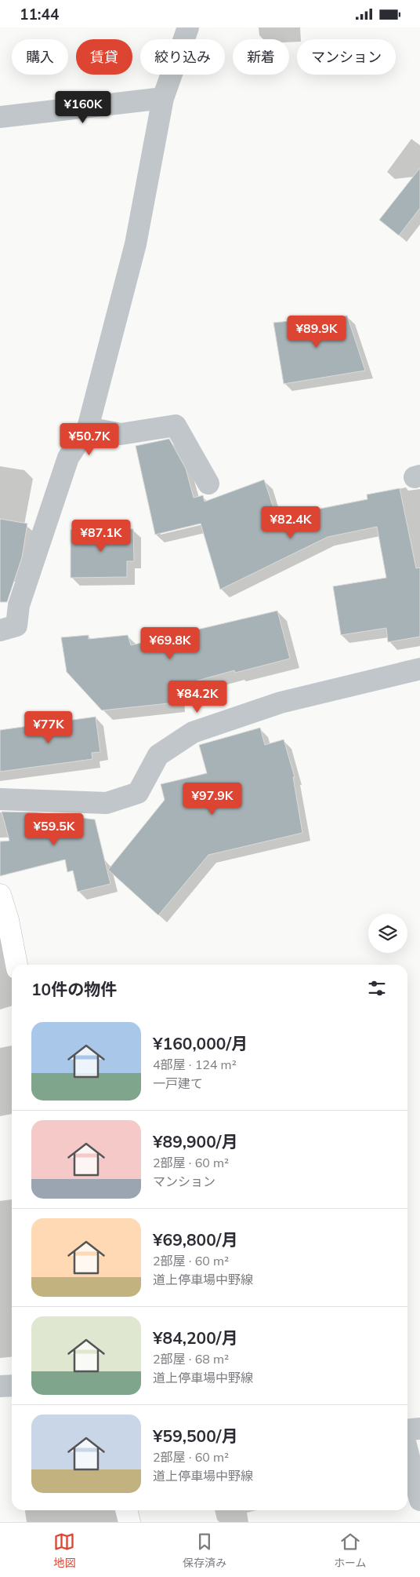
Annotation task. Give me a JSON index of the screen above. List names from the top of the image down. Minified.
{"page":{"status":"11:44","chip":["購入","賃貸","絞り込み","新着","マンション"],"price":["¥160K","¥89.9K","¥50.7K","¥82.4K","¥87.1K","¥69.8K","¥84.2K","¥77K","¥97.9K","¥59.5K"],"heading":"10件の物件","list":[{"name":"¥160,000/月","note":"4部屋 · 124 m² · 一戸建て"},{"name":"¥89,900/月","note":"2部屋 · 60 m² · マンション"},{"name":"¥69,800/月","note":"2部屋 · 60 m² · 道上停車場中野線"},{"name":"¥84,200/月","note":"2部屋 · 68 m² · 道上停車場中野線"},{"name":"¥59,500/月","note":"2部屋 · 60 m² · 道上停車場中野線"}],"tabs":["地図","保存済み","ホーム"]}}
